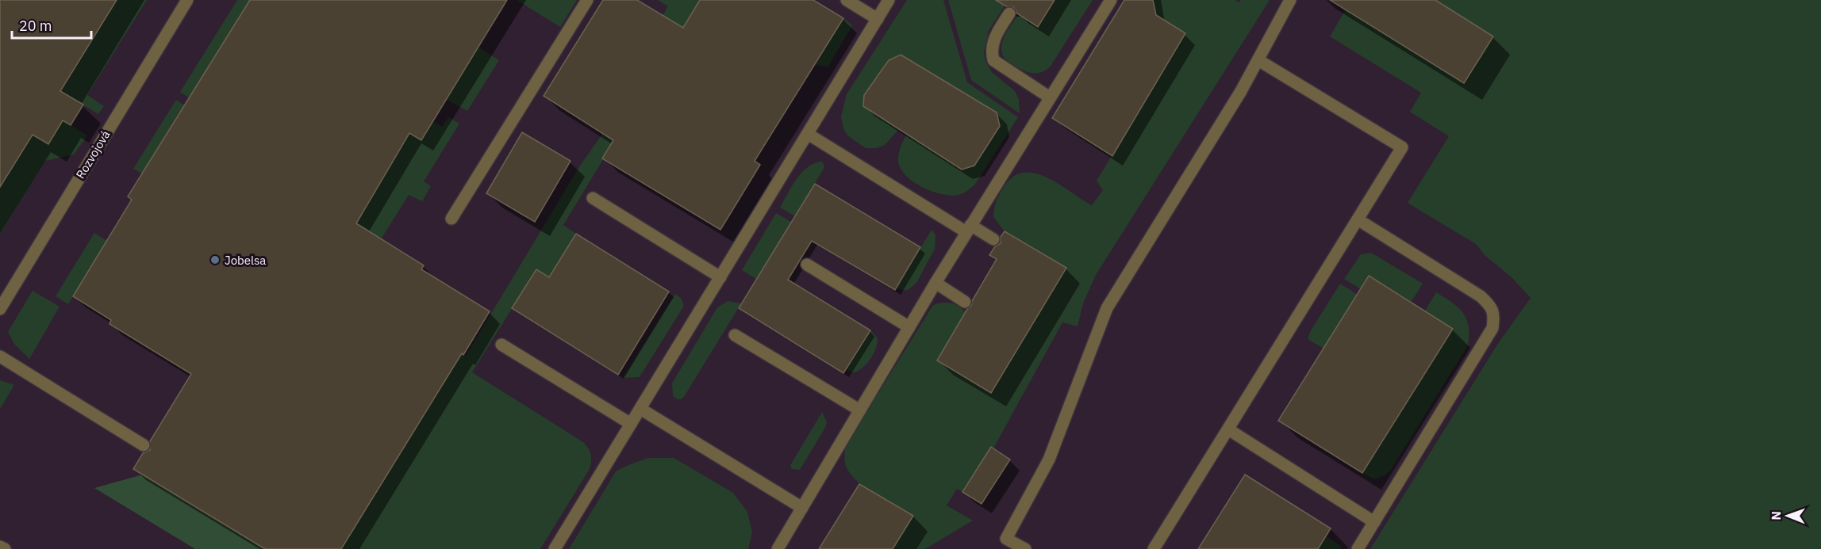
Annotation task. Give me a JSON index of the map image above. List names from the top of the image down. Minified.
{"streets":{"lane":["Rozvojová"]},"places":["Jobelsa"],"scale_bar":"20 m","north":"left"}
